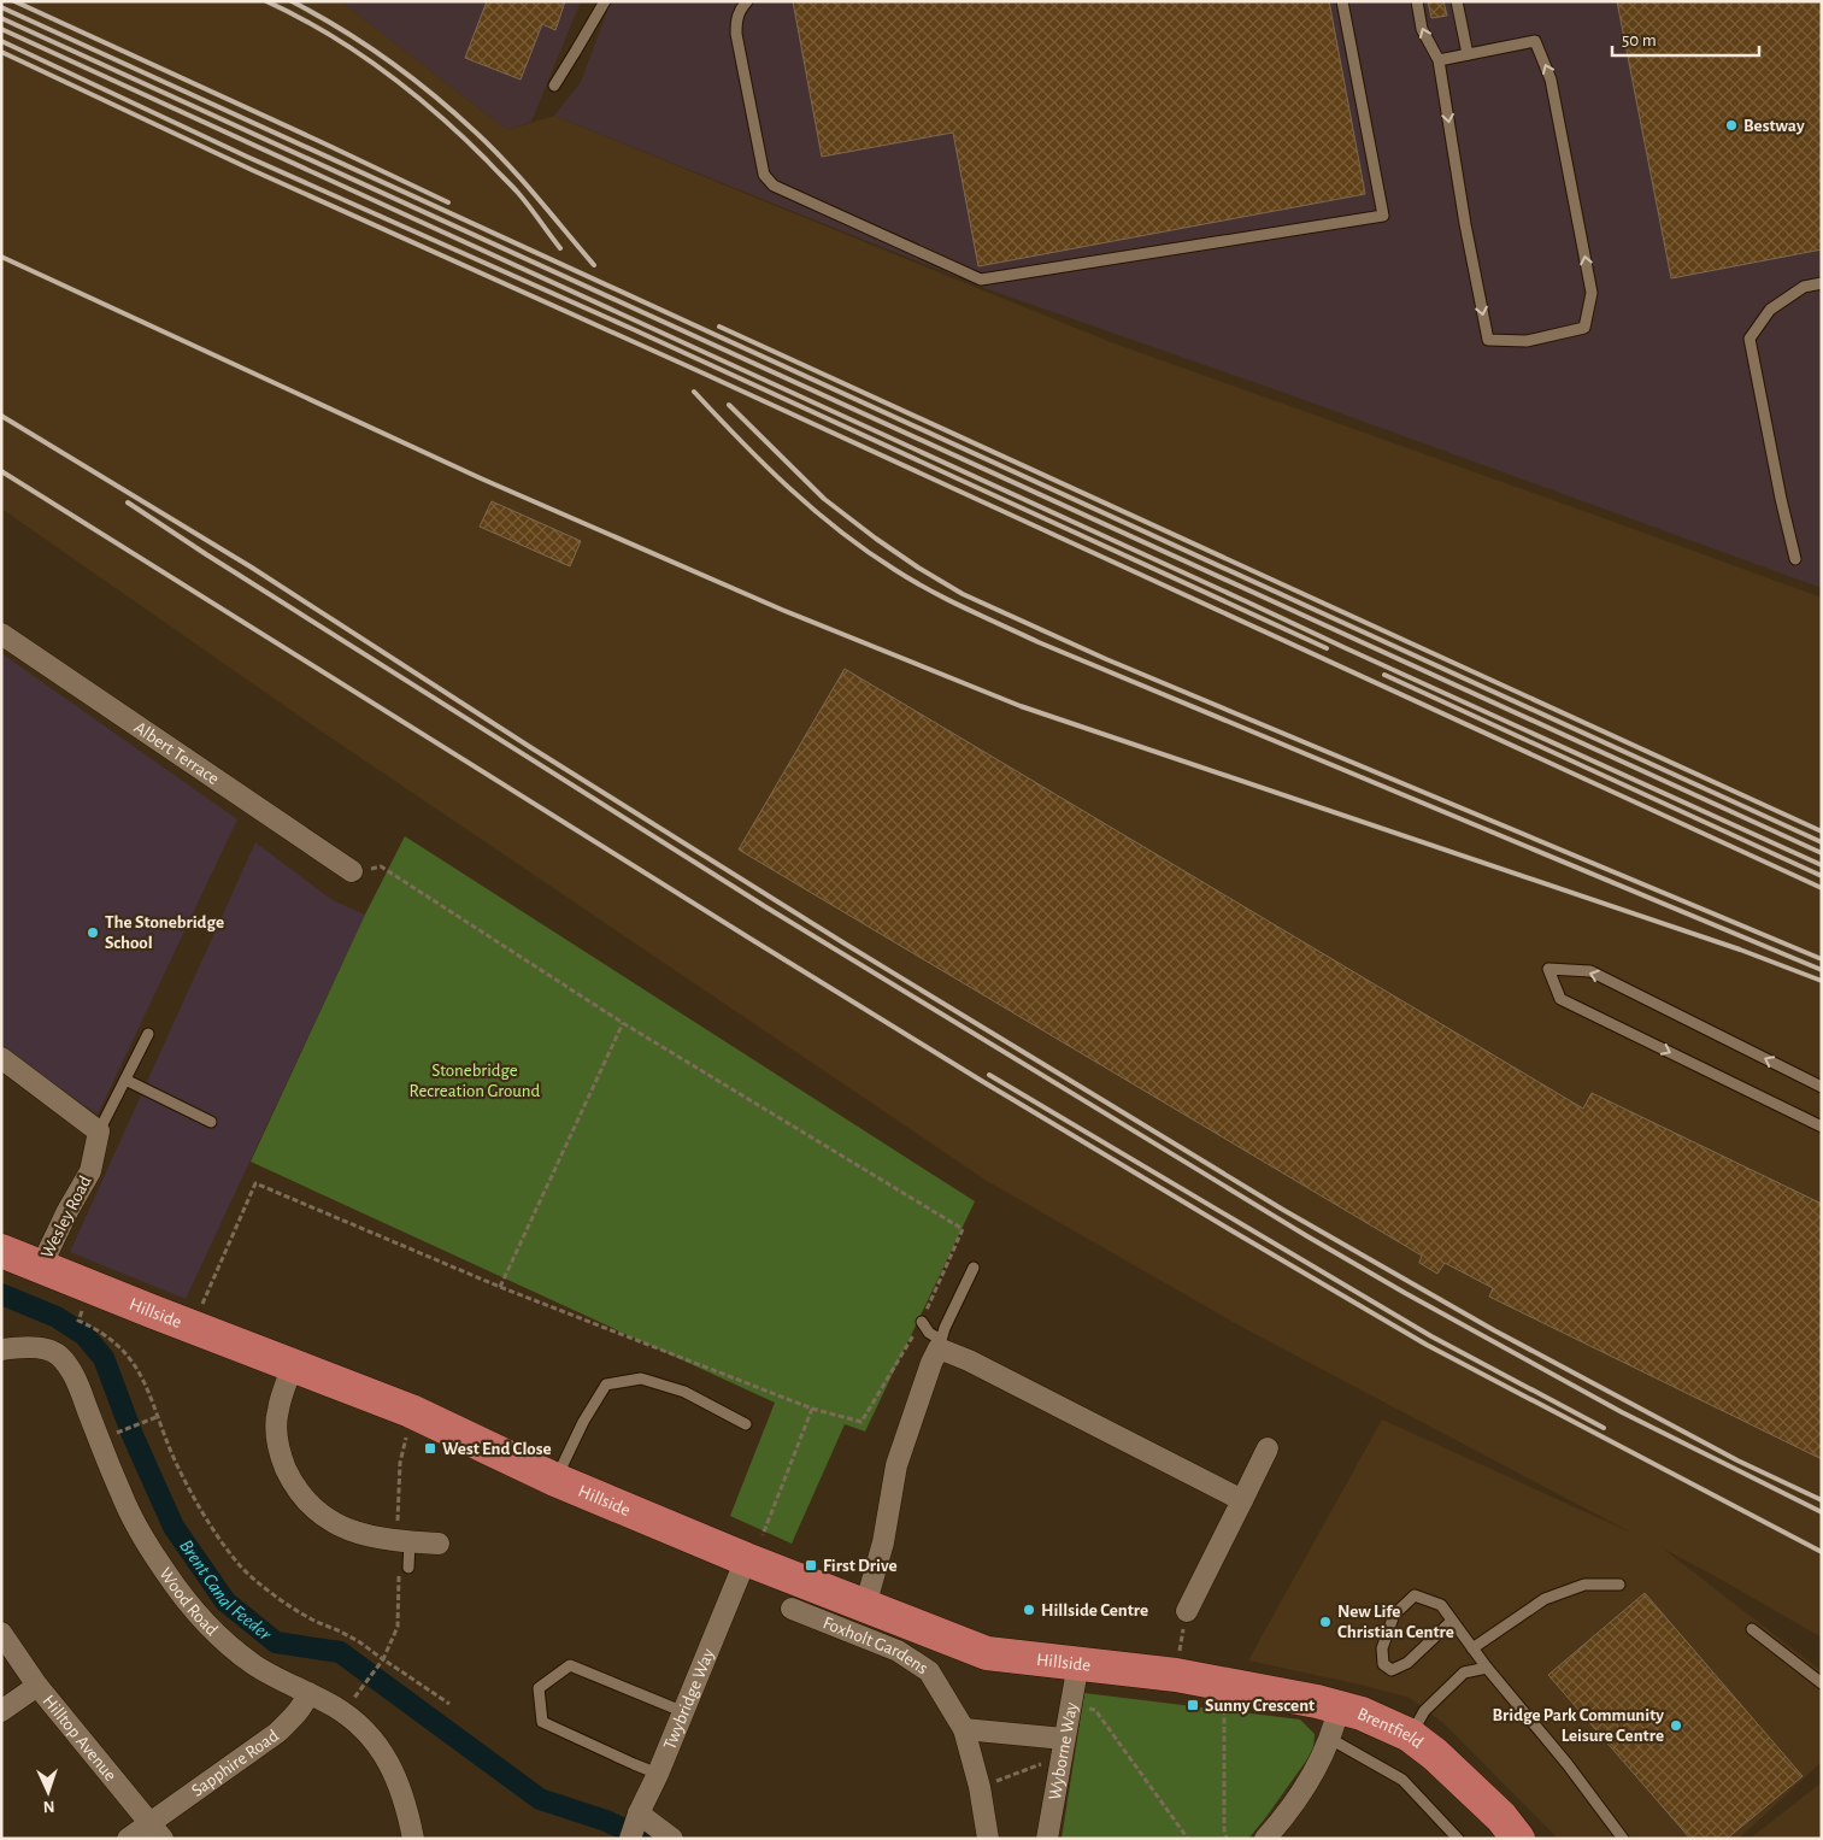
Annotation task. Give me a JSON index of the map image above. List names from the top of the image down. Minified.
{"streets":{"main road":["Hillside","Brentfield"],"street":["Albert Terrace","Wesley Road","Wood Road","Foxholt Gardens","Twybridge Way","Hilltop Avenue","Wyborne Way","Sapphire Road"]},"crossings":[["Wesley Road","Hillside"],["Hillside","Twybridge Way"],["Hillside","Brentfield"],["Hillside","Wyborne Way"],["Wood Road","Sapphire Road"],["Hilltop Avenue","Sapphire Road"]],"water":["Brent Canal Feeder"],"parks":["Stonebridge Recreation Ground"],"places":{"other":["Bestway","The Stonebridge School","Hillside Centre","New Life Christian Centre","Bridge Park Community Leisure Centre"],"transit":["West End Close","First Drive","Sunny Crescent"]},"scale_bar":"50 m","north":"bottom"}
